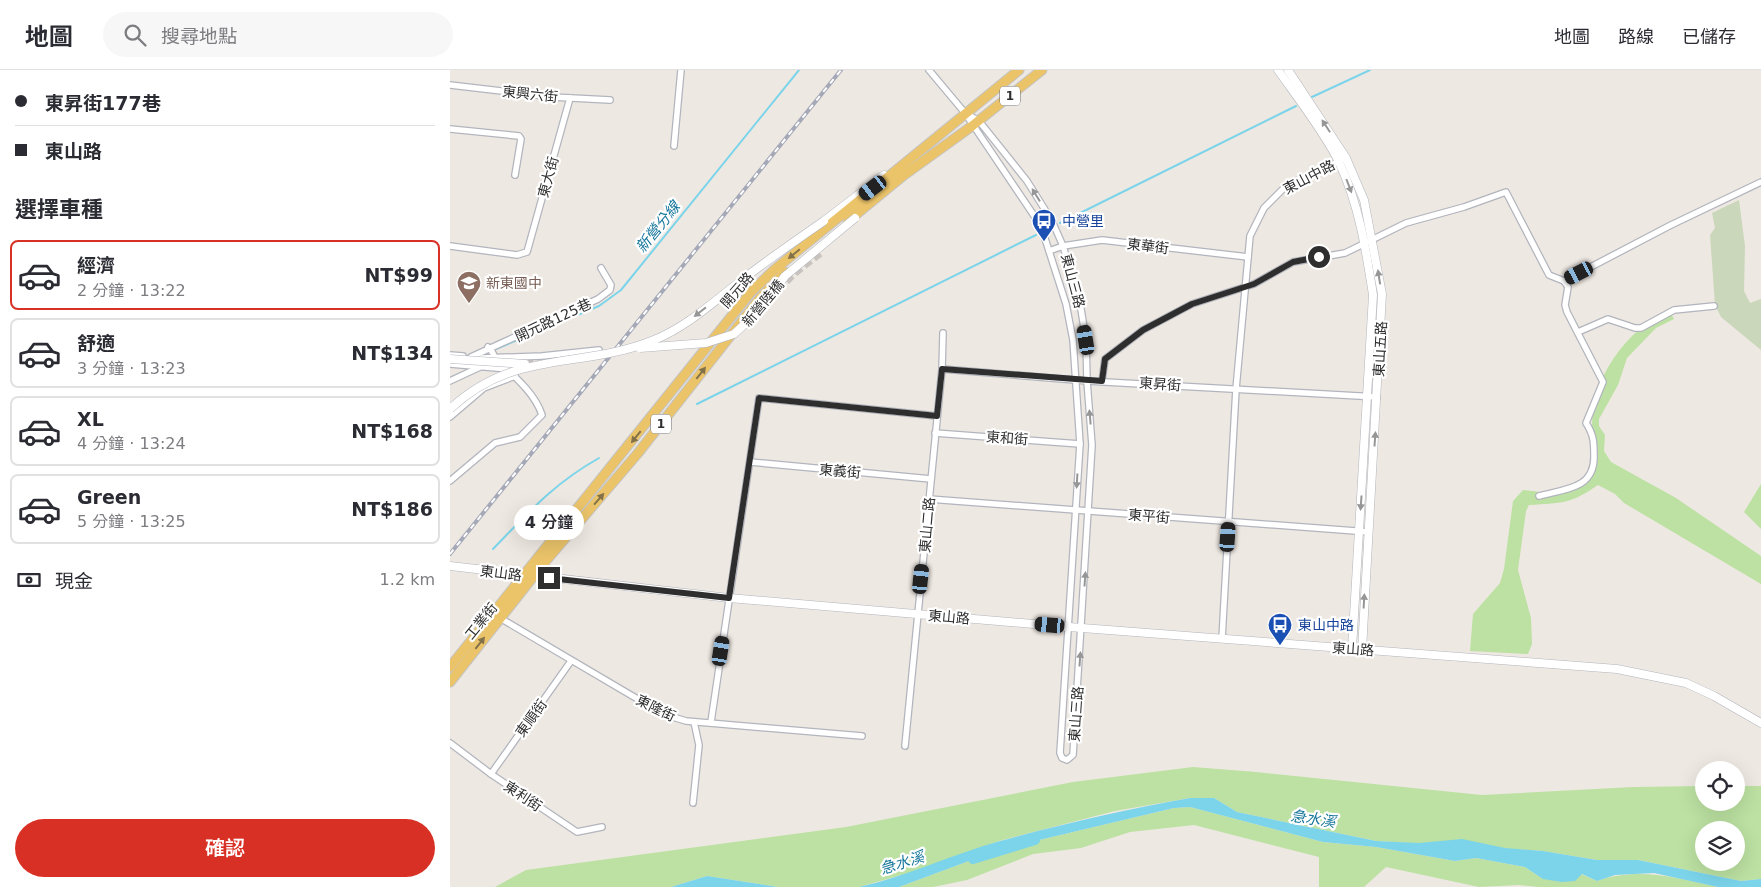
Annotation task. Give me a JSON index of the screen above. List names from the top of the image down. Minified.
{"streets":{"main road":["1","開元路","工業街"],"street":["東興六街","東大街","東山中路","東華街","東山三路","新營陸橋","開元路125巷","東山五路","東昇街","東和街","東義街","東平街","東山二路","東山路","東隆街","東順街","東利街"]},"crossings":[["東興六街","東大街"],["東山中路","東華街"],["東山中路","東山五路"],["東山中路","東昇街"],["東山中路","東平街"],["東山中路","東山路"],["東華街","東山三路"],["東山三路","開元路"],["東山三路","東昇街"],["東山三路","東和街"],["東山三路","東平街"],["東山三路","東山路"],["開元路","新營陸橋"],["開元路","東山路"],["開元路","工業街"],["東山五路","東昇街"],["東山五路","東平街"],["東山五路","東山路"],["東昇街","東山二路"],["東和街","東山二路"],["東義街","東山二路"],["東平街","東山二路"],["東山二路","東山路"],["東山路","工業街"],["工業街","東隆街"],["東隆街","東順街"],["東順街","東利街"]],"water":["新營分線","急水溪"],"places":{"bus stop":["中營里","東山中路"],"school or university":["新東國中"]},"page":{"header":"地圖","search":"搜尋地點","nav":["地圖","路線","已儲存"],"banner":["東昇街177巷","東山路"],"heading":"選擇車種","list":[{"name":"經濟","note":"2 分鐘 · 13:22","value":"NT$99"},{"name":"舒適","note":"3 分鐘 · 13:23","value":"NT$134"},{"name":"XL","note":"4 分鐘 · 13:24","value":"NT$168"},{"name":"Green","note":"5 分鐘 · 13:25","value":"NT$186"}],"bubble":"4 分鐘","pay":["現金","1.2 km"],"buttons":"確認"}}
